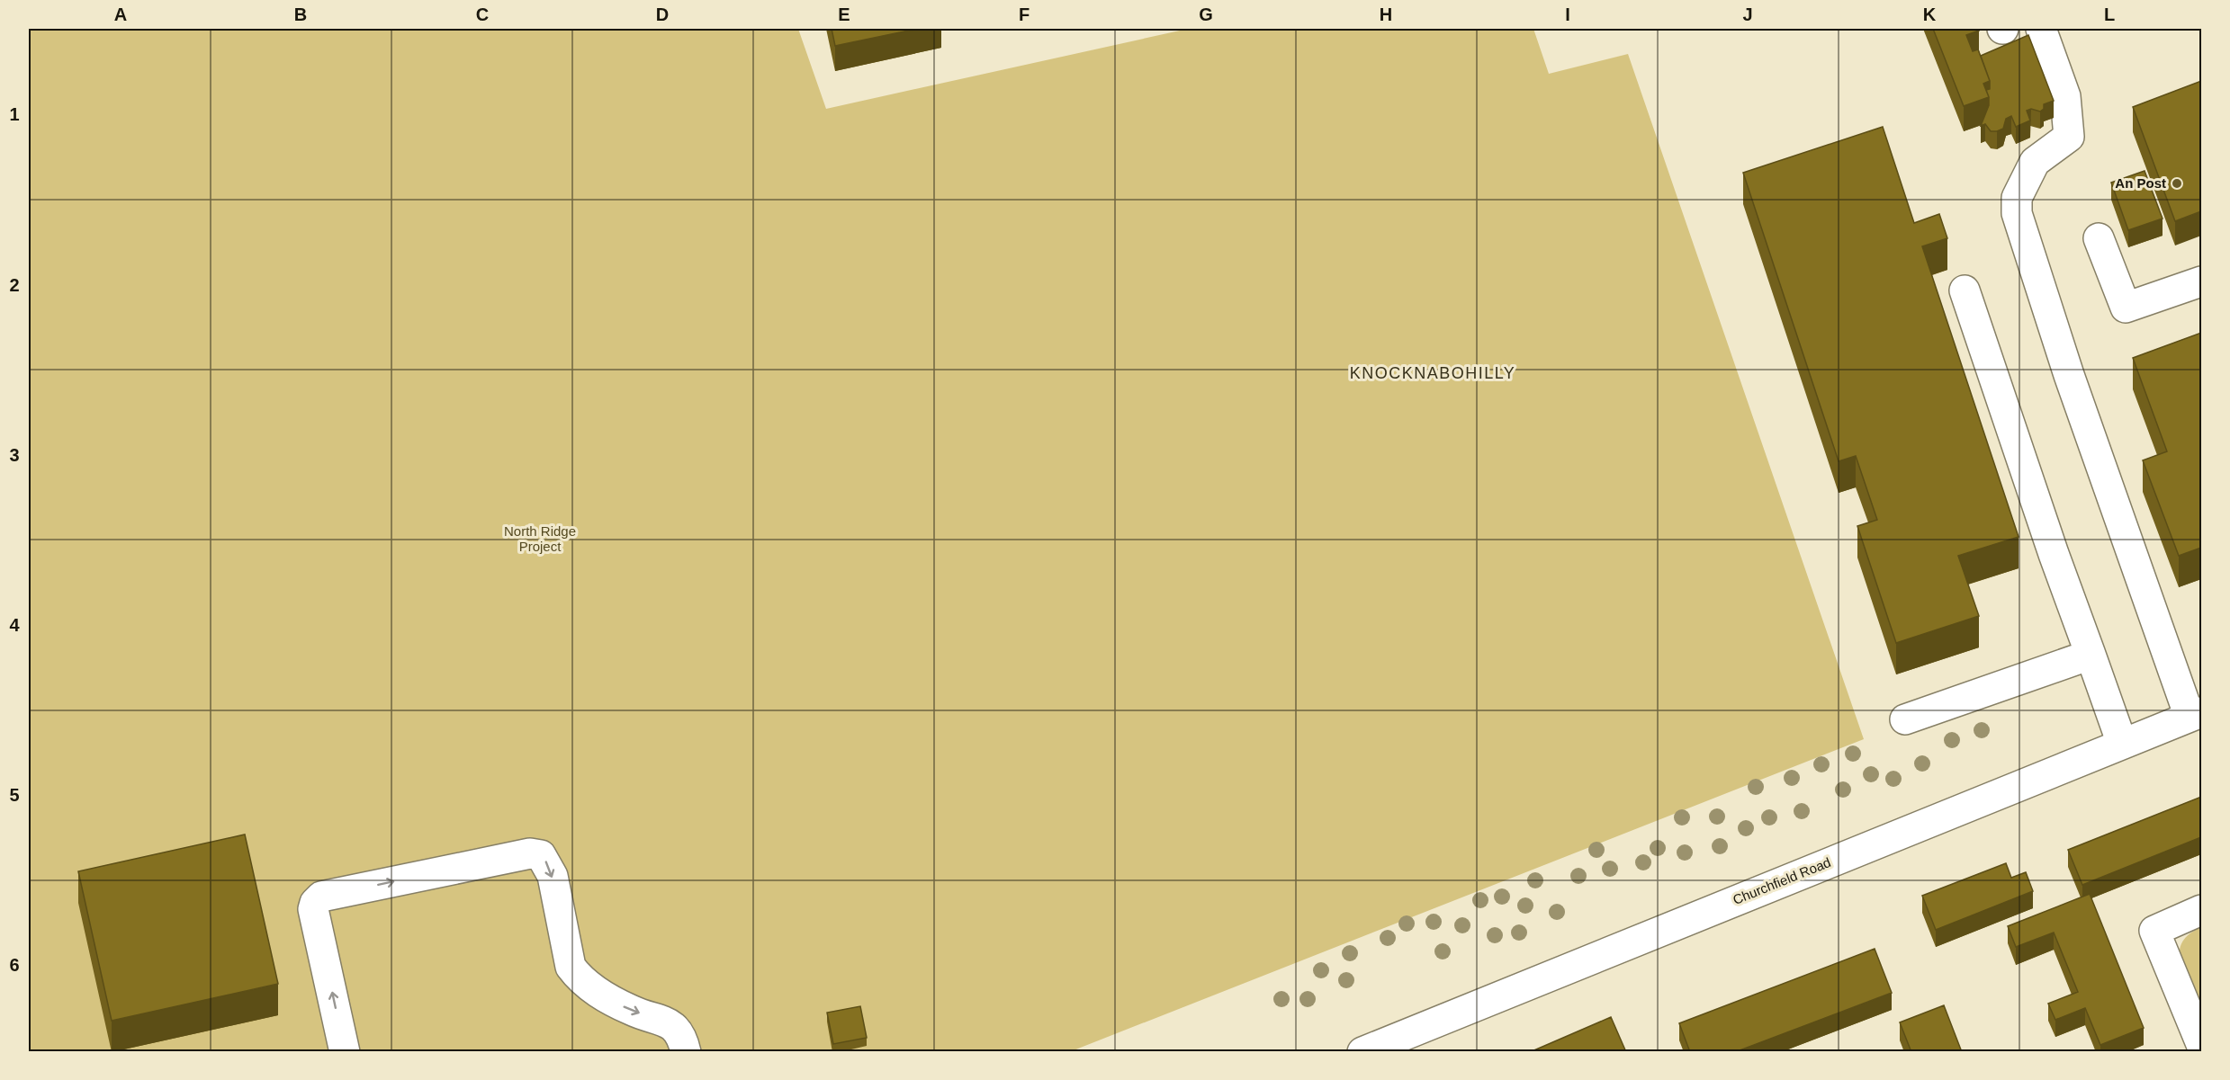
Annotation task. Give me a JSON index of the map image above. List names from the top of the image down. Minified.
{"streets":{"street":["Churchfield Road"]},"districts":["KNOCKNABOHILLY"],"parks":["North Ridge Project"],"places":["An Post"],"grid":{"columns":["A","B","C","D","E","F","G","H","I","J","K","L"],"rows":["1","2","3","4","5","6"]}}
